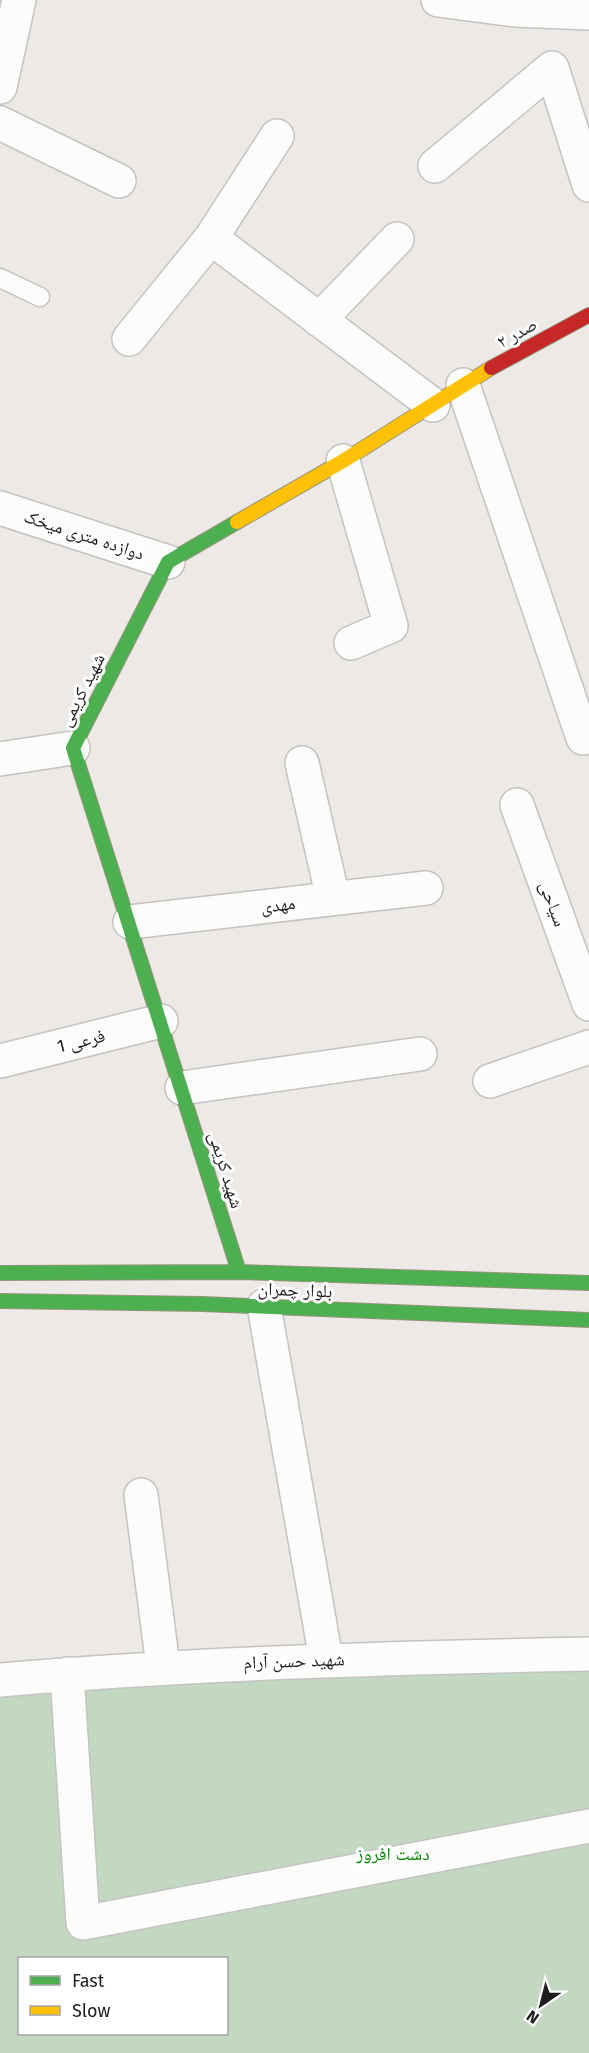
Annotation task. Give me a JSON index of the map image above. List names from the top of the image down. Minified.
{"streets":{"street":["صدر ۲","دوازده متری میخک","شهید کریمی","سیاحی","مهدی","فرعی 1","بلوار چمران","شهید حسن آرام"]},"crossings":[["دوازده متری میخک","شهید کریمی"],["شهید کریمی","مهدی"],["شهید کریمی","فرعی 1"],["شهید کریمی","بلوار چمران"]],"parks":["دشت افروز"],"legend":["Fast","Slow"],"north":"bottom left"}
